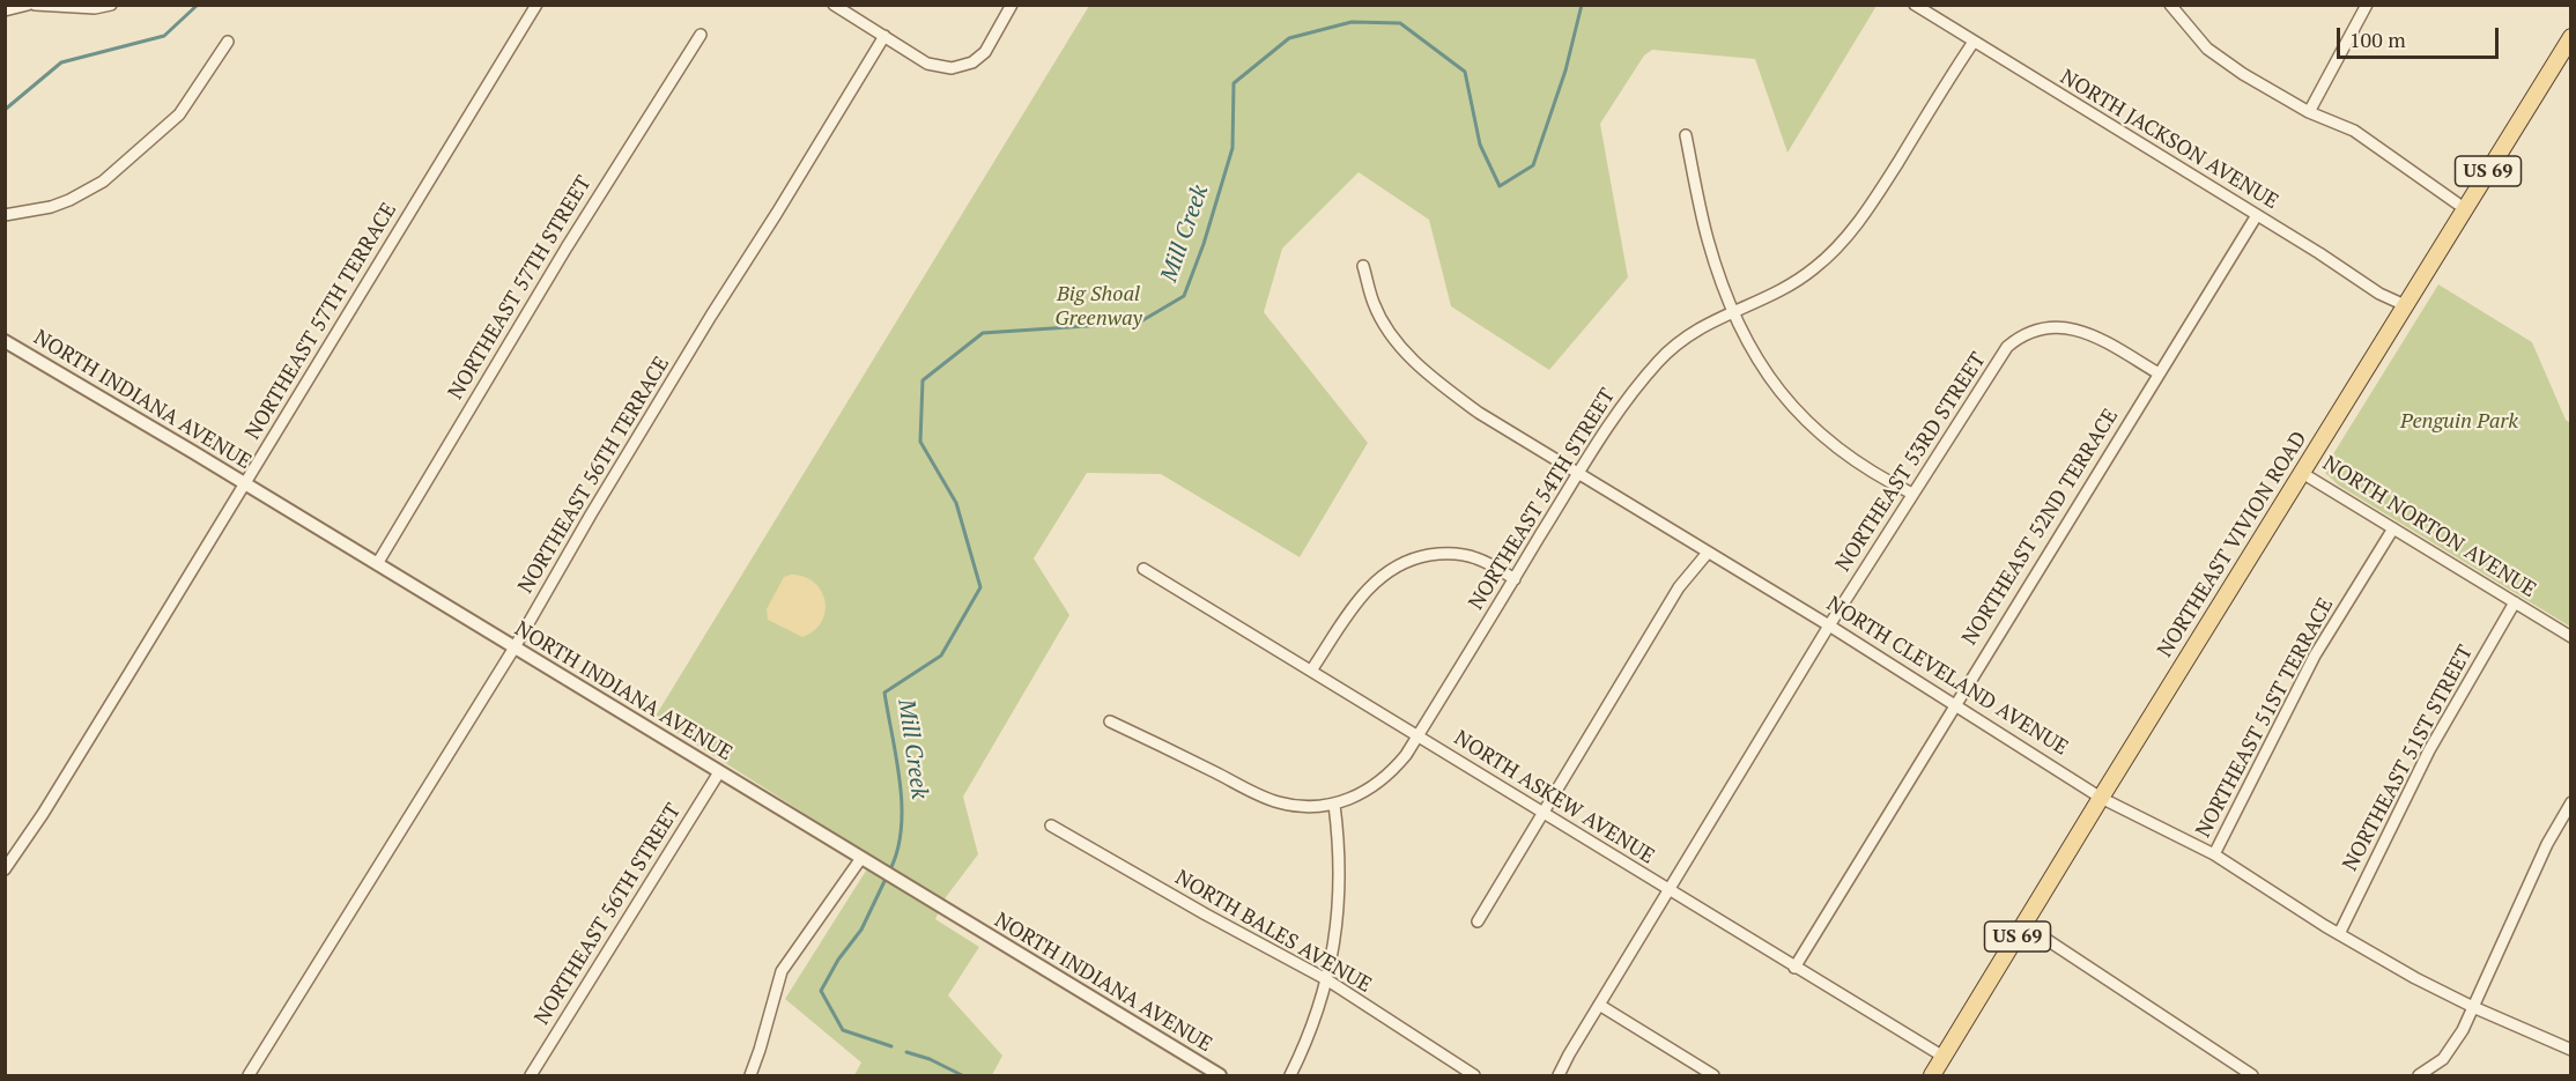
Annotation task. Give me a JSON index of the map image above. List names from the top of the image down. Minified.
{"streets":{"main road":["US 69","NORTHEAST VIVION ROAD"],"street":["NORTH JACKSON AVENUE","NORTHEAST 57TH STREET","NORTHEAST 57TH TERRACE","NORTH INDIANA AVENUE","NORTHEAST 53RD STREET","NORTHEAST 56TH TERRACE","NORTHEAST 54TH STREET","NORTHEAST 52ND TERRACE","NORTH NORTON AVENUE","NORTH CLEVELAND AVENUE","NORTHEAST 51ST TERRACE","NORTHEAST 51ST STREET","NORTH ASKEW AVENUE","NORTHEAST 56TH STREET","NORTH BALES AVENUE"]},"crossings":[["NORTH JACKSON AVENUE","NORTHEAST 54TH STREET"],["NORTH JACKSON AVENUE","NORTHEAST 52ND TERRACE"],["NORTH JACKSON AVENUE","NORTHEAST VIVION ROAD"],["NORTHEAST 57TH STREET","NORTH INDIANA AVENUE"],["NORTHEAST 57TH TERRACE","NORTH INDIANA AVENUE"],["NORTH INDIANA AVENUE","NORTHEAST 56TH TERRACE"],["NORTH INDIANA AVENUE","NORTHEAST 56TH STREET"],["NORTHEAST 53RD STREET","NORTHEAST 52ND TERRACE"],["NORTHEAST 53RD STREET","NORTH CLEVELAND AVENUE"],["NORTHEAST 53RD STREET","NORTH ASKEW AVENUE"],["NORTHEAST 54TH STREET","NORTH CLEVELAND AVENUE"],["NORTHEAST 54TH STREET","NORTH ASKEW AVENUE"],["NORTHEAST 52ND TERRACE","NORTH CLEVELAND AVENUE"],["NORTHEAST 52ND TERRACE","NORTH ASKEW AVENUE"],["NORTH NORTON AVENUE","NORTHEAST VIVION ROAD"],["NORTH NORTON AVENUE","NORTHEAST 51ST TERRACE"],["NORTH NORTON AVENUE","NORTHEAST 51ST STREET"],["NORTHEAST VIVION ROAD","NORTH CLEVELAND AVENUE"],["NORTHEAST VIVION ROAD","NORTH ASKEW AVENUE"],["NORTH CLEVELAND AVENUE","NORTHEAST 51ST TERRACE"],["NORTH CLEVELAND AVENUE","NORTHEAST 51ST STREET"]],"water":["Mill Creek"],"parks":["Big Shoal Greenway","Penguin Park"],"scale_bar":"100 m"}
